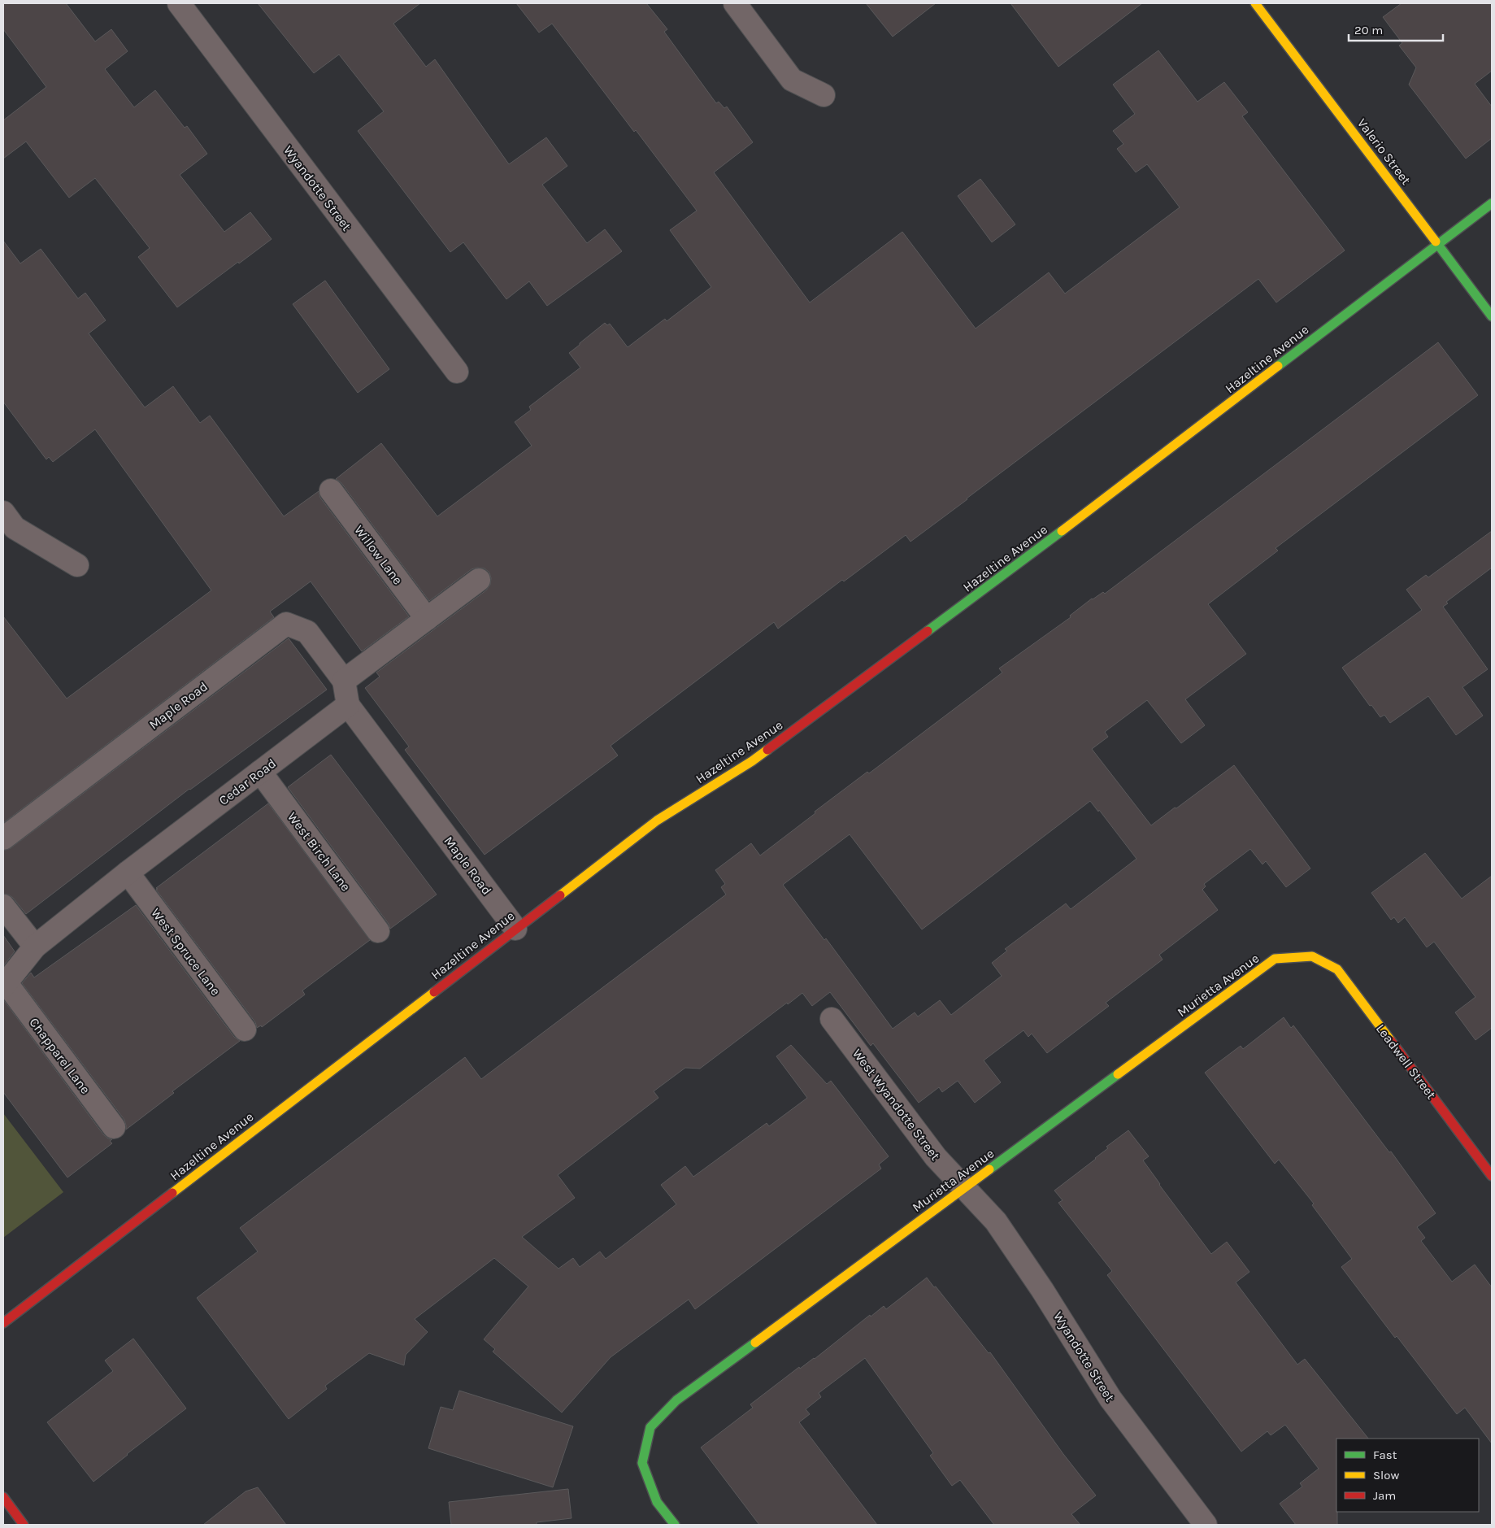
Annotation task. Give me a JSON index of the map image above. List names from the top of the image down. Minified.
{"streets":{"street":["Valerio Street","Wyandotte Street","Hazeltine Avenue","Willow Lane","Maple Road","Cedar Road","West Birch Lane","West Spruce Lane","Murietta Avenue","Chapparel Lane","Leadwell Street","West Wyandotte Street"]},"crossings":[["Valerio Street","Hazeltine Avenue"],["Wyandotte Street","Murietta Avenue"],["Wyandotte Street","West Wyandotte Street"],["Hazeltine Avenue","Maple Road"],["Maple Road","Cedar Road"],["Cedar Road","West Birch Lane"],["Cedar Road","West Spruce Lane"],["Cedar Road","Chapparel Lane"],["Murietta Avenue","Leadwell Street"],["Murietta Avenue","West Wyandotte Street"]],"legend":["Fast","Slow","Jam"],"scale_bar":"20 m"}
